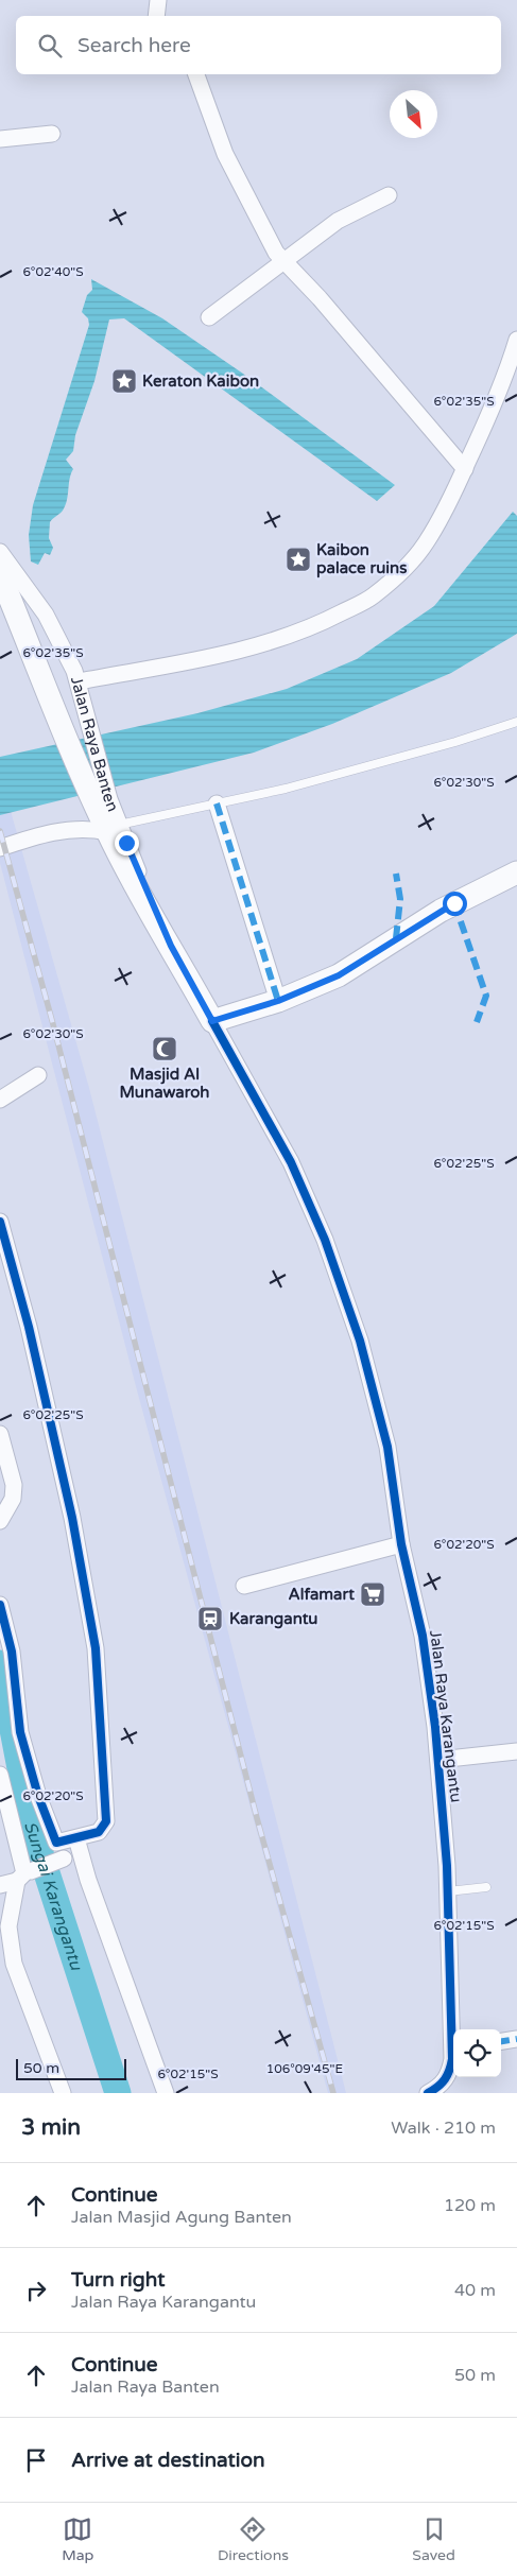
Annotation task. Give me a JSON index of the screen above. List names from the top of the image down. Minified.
{"streets":{"main road":["Jalan Raya Banten","Jalan Raya Karangantu"]},"crossings":[["Jalan Raya Banten","Jalan Raya Karangantu"]],"water":["Sungai Karangantu"],"places":{"place":["Keraton Kaibon","Kaibon palace ruins"],"mosque":["Masjid Al Munawaroh"],"supermarket":["Alfamart"],"station":["Karangantu"]},"scale_bar":"50 m","north":"bottom right","page":{"search":"Search here","scale":"50 m","heading":["3 min","Walk · 210 m"],"list":[["Continue","Jalan Masjid Agung Banten","120 m"],["Turn right","Jalan Raya Karangantu","40 m"],["Continue","Jalan Raya Banten","50 m"],"Arrive at destination"],"nav":["Map","Directions","Saved"]},"coordinates":["6°02'40\"S","6°02'35\"S","6°02'30\"S","6°02'25\"S","6°02'20\"S","6°02'15\"S","106°09'45\"E"]}
